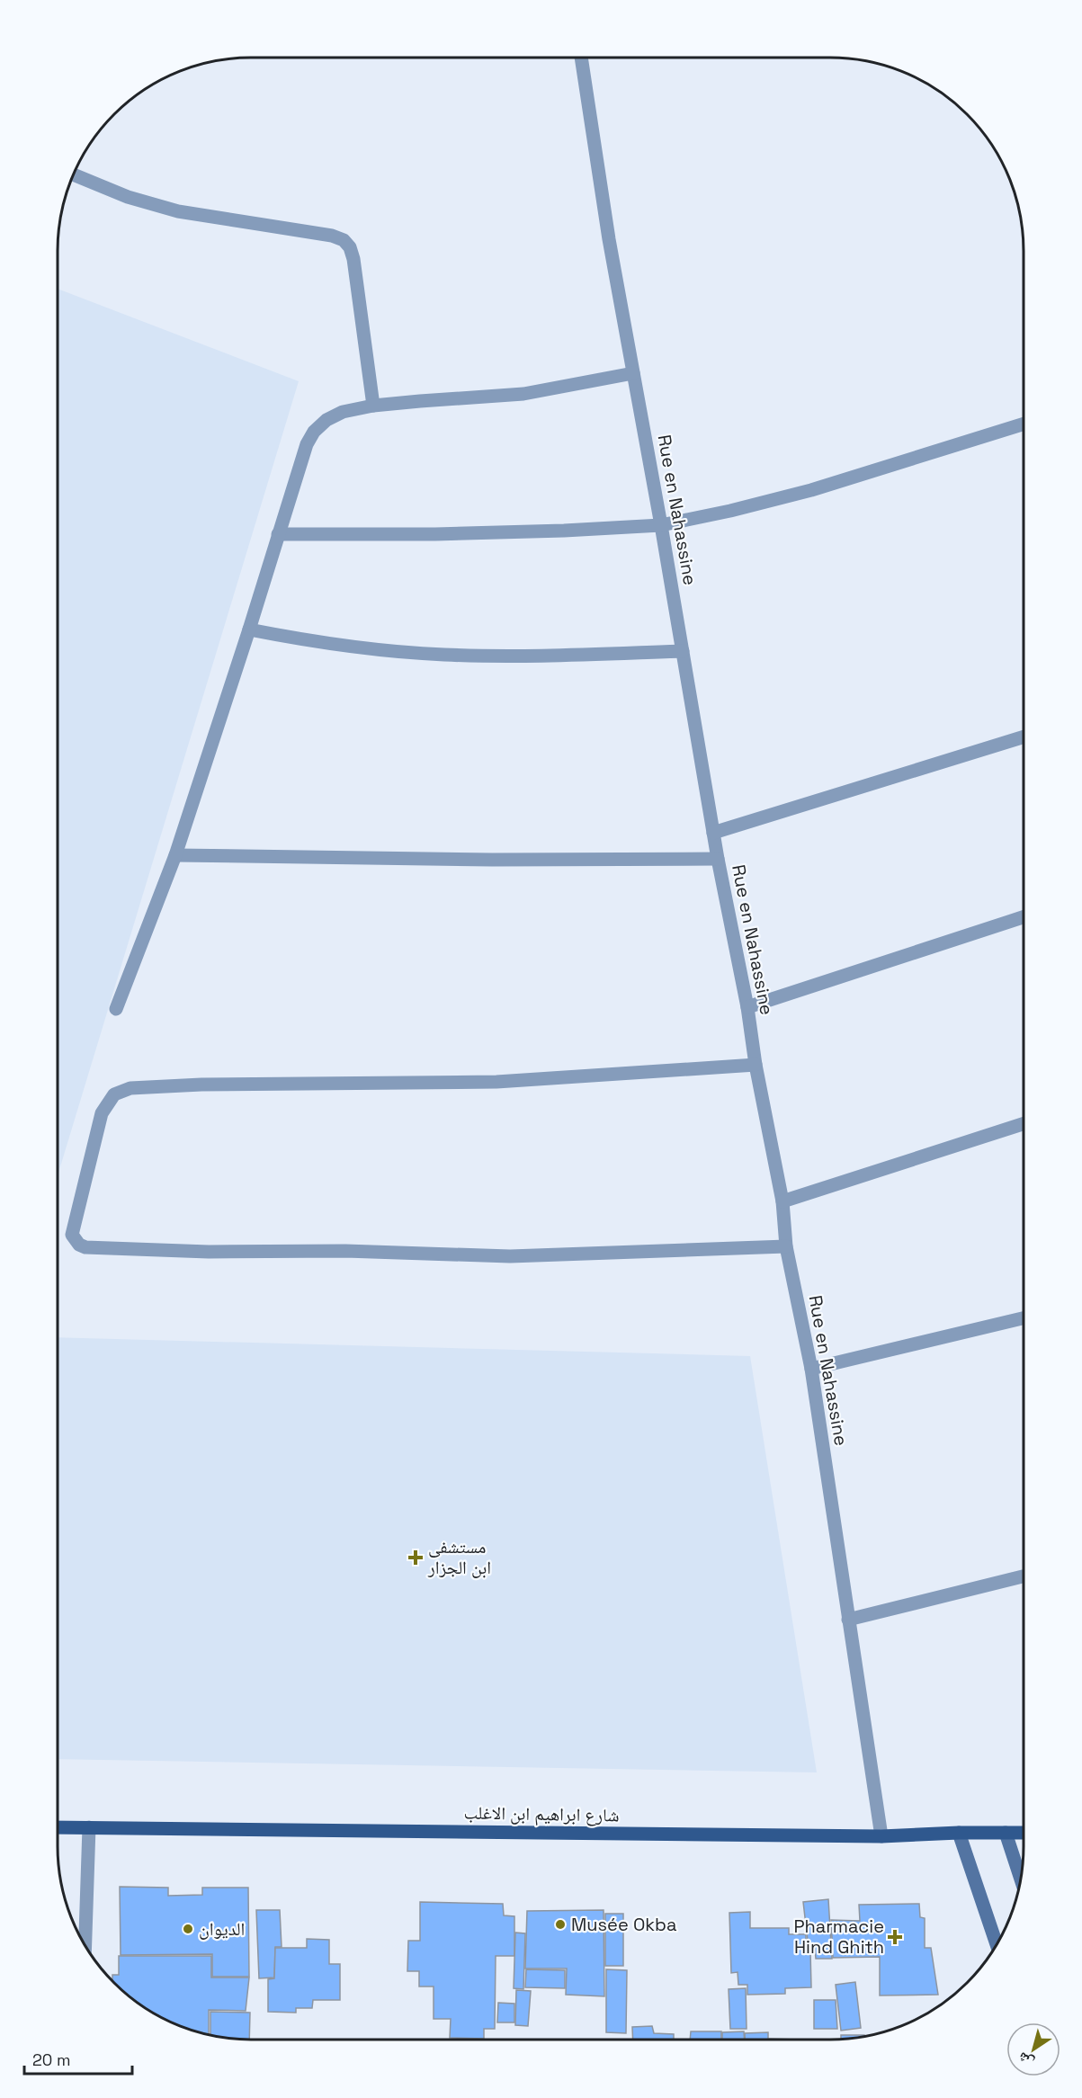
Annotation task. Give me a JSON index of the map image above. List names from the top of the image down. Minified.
{"streets":{"main road":["شارع ابراهيم ابن الاغلب"],"street":["Rue en Nahassine"]},"crossings":[["Rue en Nahassine","شارع ابراهيم ابن الاغلب"]],"places":{"health":["مستشفى ابن الجزار","Pharmacie Hind Ghith"],"other":["Musée Okba","الديوان"]},"scale_bar":"20 m","north":"bottom left"}
